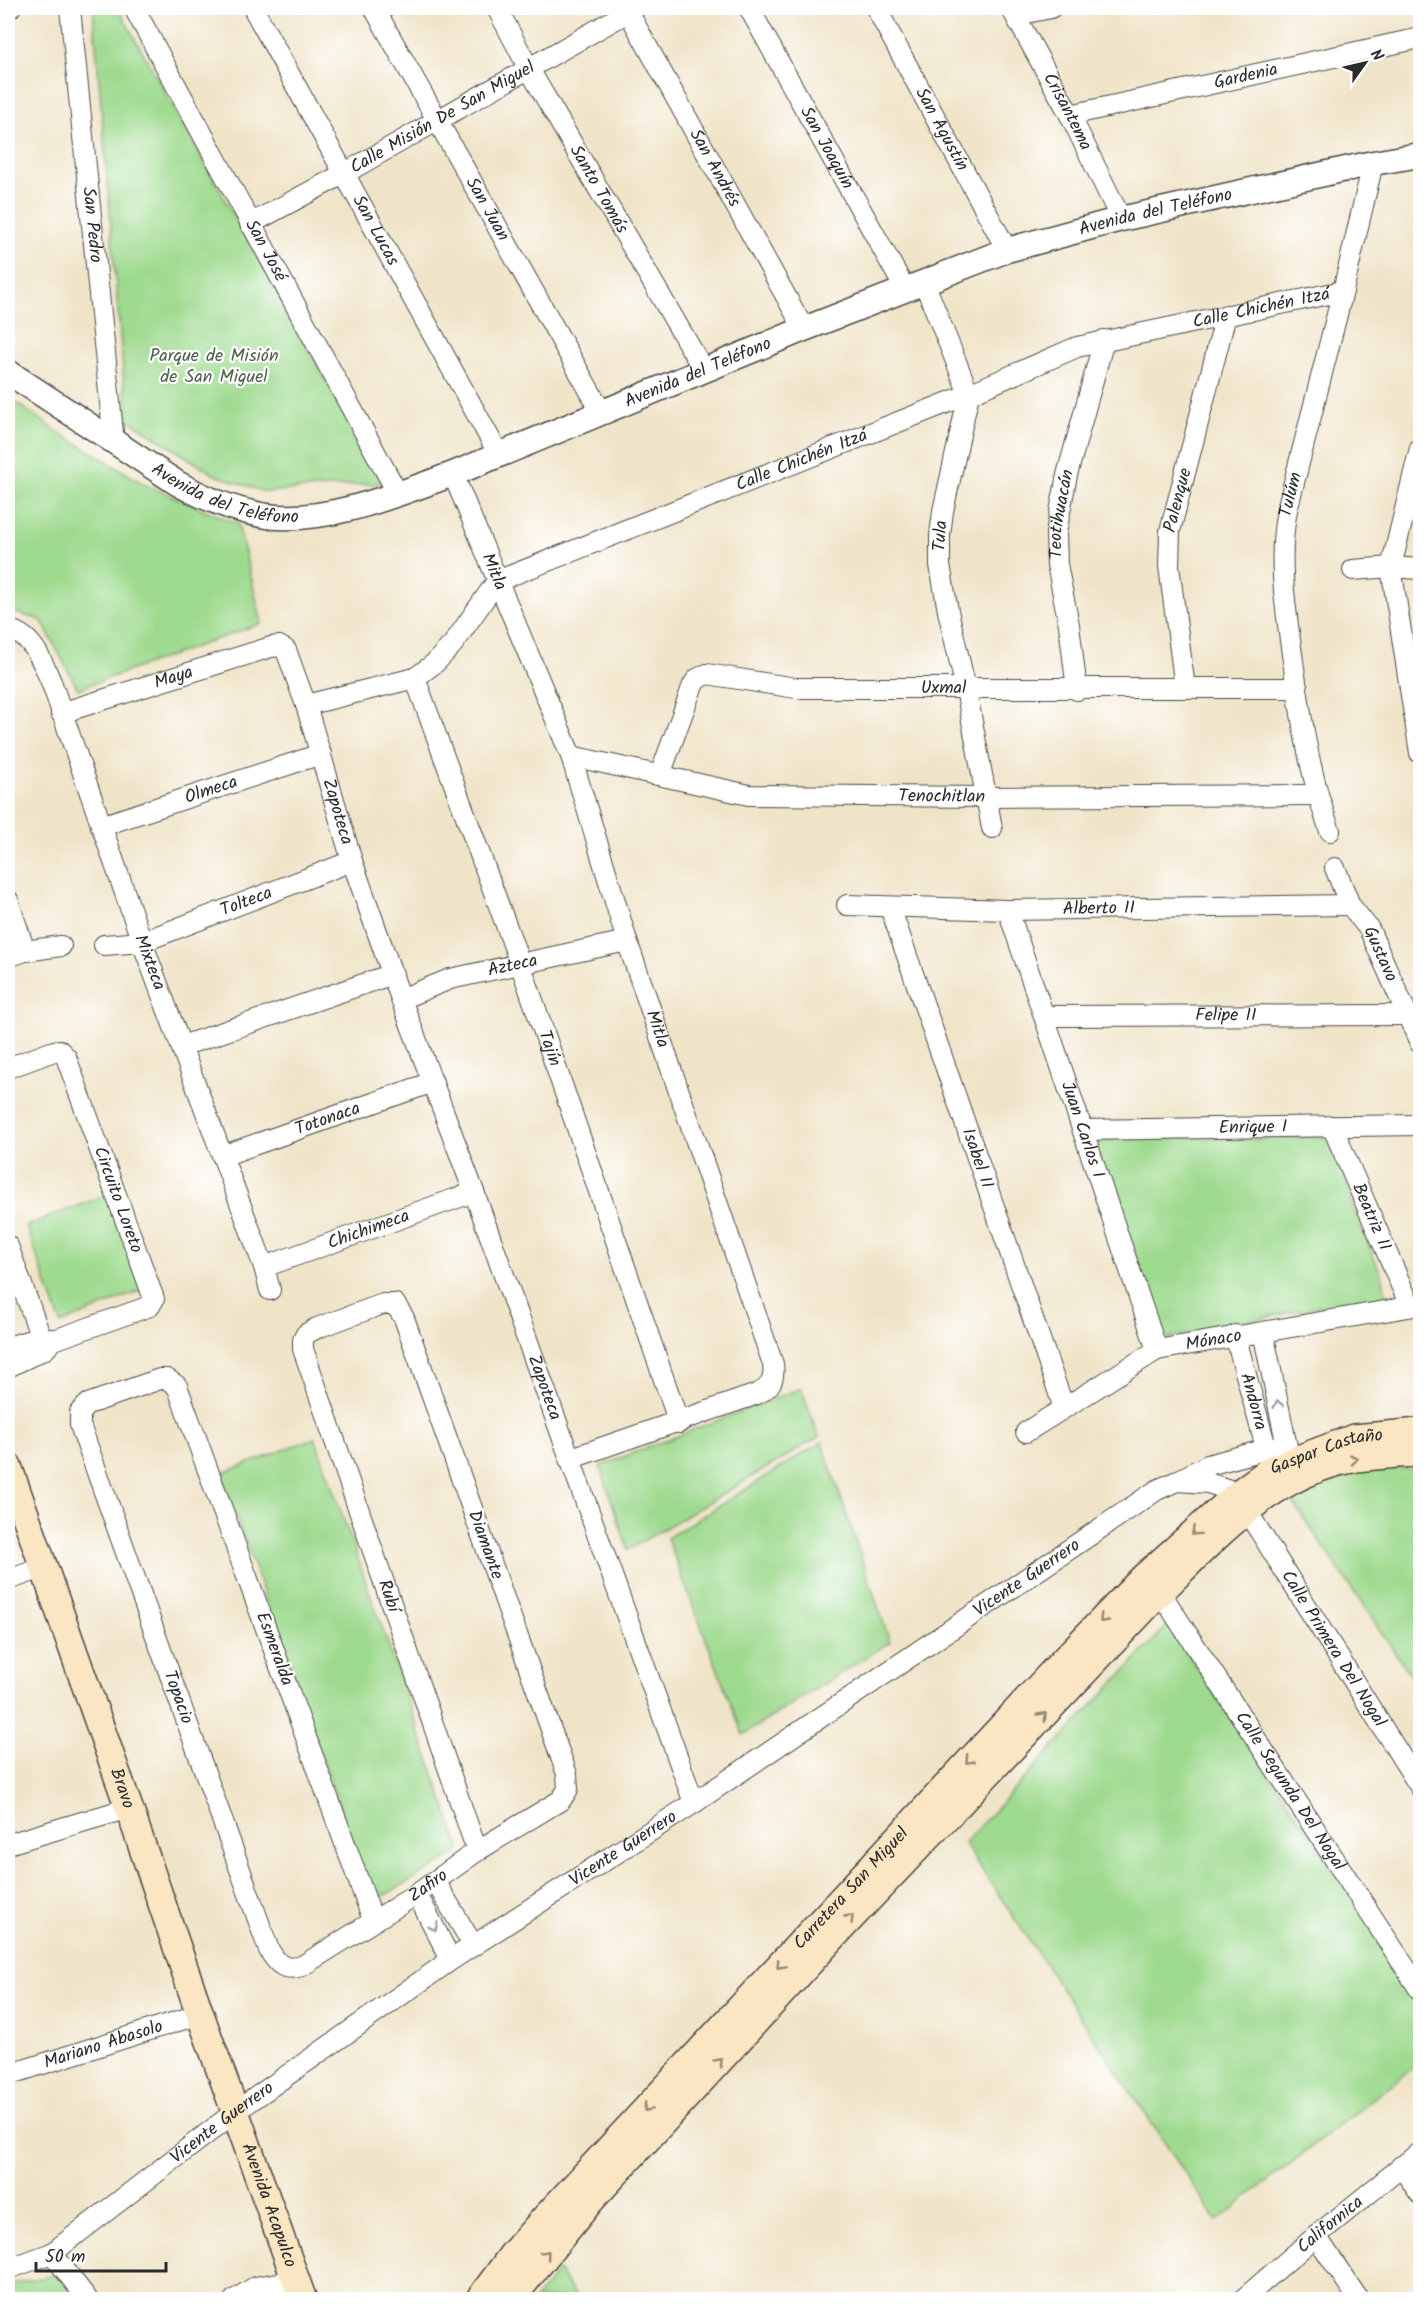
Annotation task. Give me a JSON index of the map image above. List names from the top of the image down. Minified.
{"streets":{"main road":["Gaspar Castaño","Bravo","Carretera San Miguel","Avenida Acapulco"],"street":["Gardenia","Crisantema","Calle Misión De San Miguel","San Agustín","San Joaquín","San Andrés","Santo Tomás","San Juan","Avenida del Teléfono","San Pedro","San Lucas","San José","Calle Chichén Itzá","Tulúm","Palenque","Teotihuacán","Tula","Mitla","Maya","Uxmal","Olmeca","Tenochitlan","Zapoteca","Tolteca","Alberto II","Gustavo","Mixteca","Azteca","Felipe II","Tajín","Totonaca","Enrique I","Juan Carlos I","Isabel II","Circuito Loreto","Beatriz II","Chichimeca","Mónaco","Andorra","Diamante","Vicente Guerrero","Rubí","Esmeralda","Calle Primera Del Nogal","Topacio","Calle Segunda Del Nogal","Zafiro","Mariano Abasolo","Californica"]},"crossings":[["Gardenia","Crisantema"],["Crisantema","Avenida del Teléfono"],["Calle Misión De San Miguel","San Andrés"],["Calle Misión De San Miguel","Santo Tomás"],["Calle Misión De San Miguel","San Juan"],["Calle Misión De San Miguel","San Lucas"],["Calle Misión De San Miguel","San José"],["San Agustín","Avenida del Teléfono"],["San Joaquín","Avenida del Teléfono"],["San Andrés","Avenida del Teléfono"],["Santo Tomás","Avenida del Teléfono"],["San Juan","Avenida del Teléfono"],["Avenida del Teléfono","San Pedro"],["Avenida del Teléfono","San Lucas"],["Avenida del Teléfono","San José"],["Avenida del Teléfono","Tulúm"],["Avenida del Teléfono","Mitla"],["Calle Chichén Itzá","Tulúm"],["Calle Chichén Itzá","Palenque"],["Calle Chichén Itzá","Teotihuacán"],["Calle Chichén Itzá","Tula"],["Calle Chichén Itzá","Mitla"],["Tulúm","Uxmal"],["Tulúm","Tenochitlan"],["Palenque","Uxmal"],["Teotihuacán","Uxmal"],["Tula","Uxmal"],["Tula","Tenochitlan"],["Mitla","Tenochitlan"],["Mitla","Zapoteca"],["Mitla","Azteca"],["Mitla","Tajín"],["Maya","Zapoteca"],["Maya","Mixteca"],["Uxmal","Tenochitlan"],["Olmeca","Zapoteca"],["Olmeca","Mixteca"],["Zapoteca","Tolteca"],["Zapoteca","Azteca"],["Zapoteca","Totonaca"],["Zapoteca","Chichimeca"],["Zapoteca","Vicente Guerrero"],["Tolteca","Mixteca"],["Alberto II","Gustavo"],["Alberto II","Juan Carlos I"],["Alberto II","Isabel II"],["Gustavo","Felipe II"],["Mixteca","Totonaca"],["Mixteca","Chichimeca"],["Azteca","Tajín"],["Felipe II","Juan Carlos I"],["Enrique I","Juan Carlos I"],["Enrique I","Beatriz II"],["Juan Carlos I","Mónaco"],["Isabel II","Mónaco"],["Beatriz II","Mónaco"],["Mónaco","Andorra"],["Andorra","Gaspar Castaño"],["Andorra","Vicente Guerrero"],["Gaspar Castaño","Vicente Guerrero"],["Gaspar Castaño","Calle Primera Del Nogal"],["Gaspar Castaño","Carretera San Miguel"],["Diamante","Rubí"],["Diamante","Zafiro"],["Vicente Guerrero","Bravo"],["Vicente Guerrero","Avenida Acapulco"],["Rubí","Zafiro"],["Esmeralda","Topacio"],["Esmeralda","Zafiro"],["Calle Primera Del Nogal","Carretera San Miguel"],["Topacio","Zafiro"],["Bravo","Mariano Abasolo"],["Bravo","Avenida Acapulco"],["Calle Segunda Del Nogal","Carretera San Miguel"]],"parks":["Parque de Misión de San Miguel"],"scale_bar":"50 m","north":"top right"}
